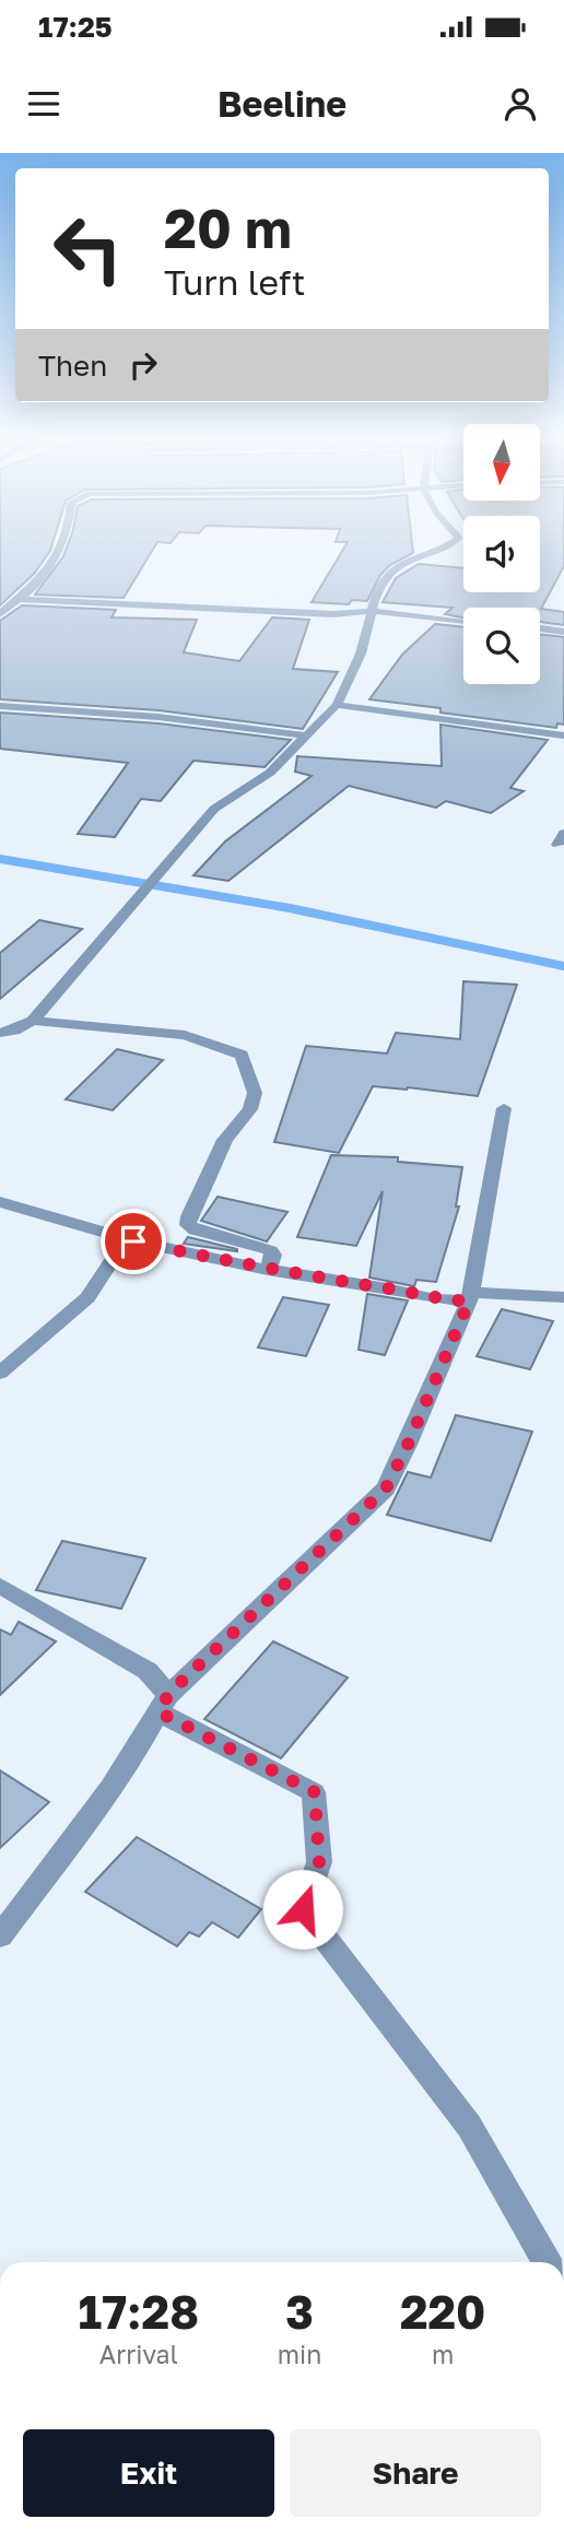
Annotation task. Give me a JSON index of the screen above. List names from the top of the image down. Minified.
{"north":"bottom","page":{"status":"17:25","header":"Beeline","turn":["20 m","Turn left"],"then":"Then","eta":["17:28","Arrival","3","min","220","m"],"buttons":["Exit","Share"]}}
